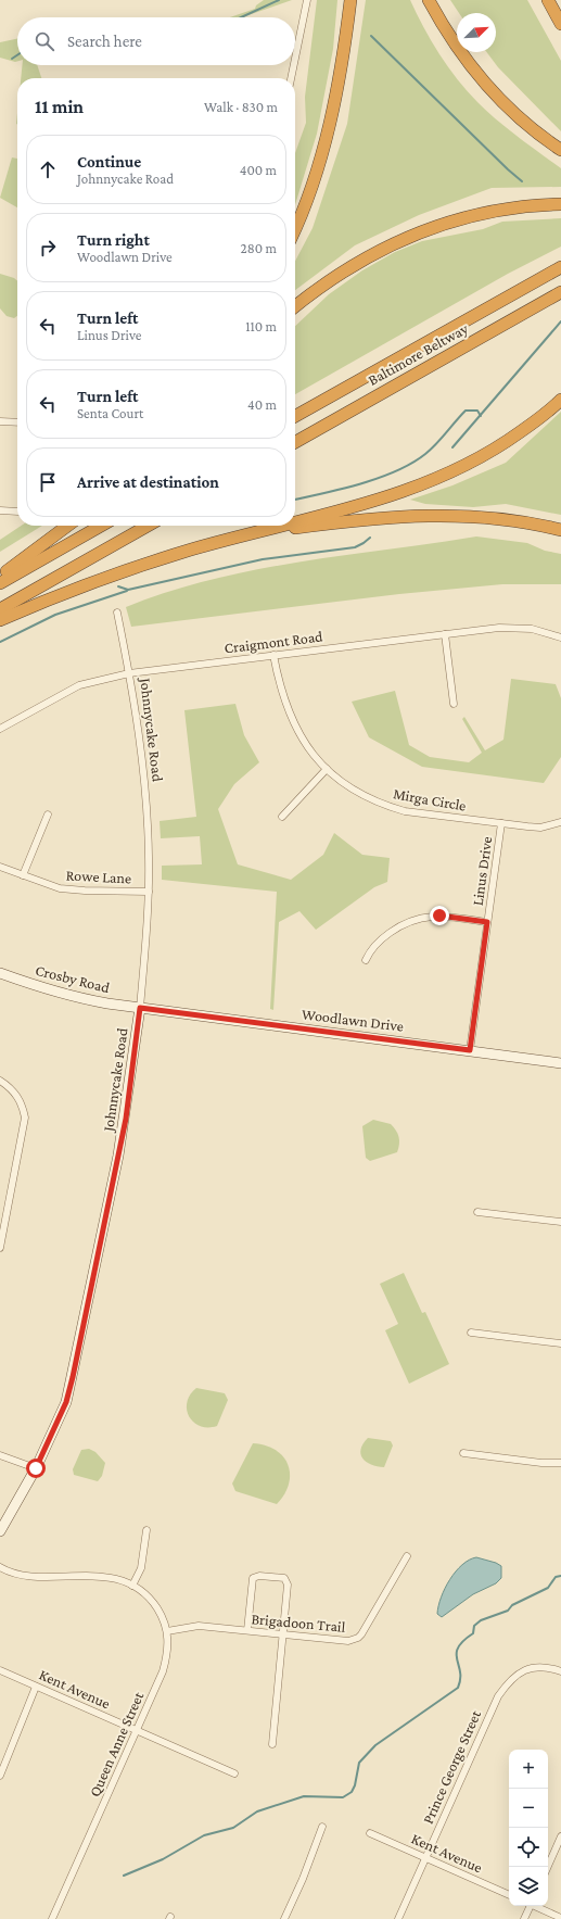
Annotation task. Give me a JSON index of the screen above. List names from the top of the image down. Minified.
{"streets":{"highway":["Baltimore Beltway"],"main road":["Johnnycake Road","Crosby Road","Woodlawn Drive"],"street":["Craigmont Road","Mirga Circle","Linus Drive","Rowe Lane","Brigadoon Trail","Kent Avenue","Queen Anne Street","Prince George Street"]},"crossings":[["Craigmont Road","Johnnycake Road"],["Craigmont Road","Mirga Circle"],["Johnnycake Road","Rowe Lane"],["Johnnycake Road","Crosby Road"],["Johnnycake Road","Woodlawn Drive"],["Mirga Circle","Linus Drive"],["Linus Drive","Woodlawn Drive"],["Crosby Road","Woodlawn Drive"],["Brigadoon Trail","Queen Anne Street"],["Kent Avenue","Queen Anne Street"],["Kent Avenue","Prince George Street"]],"north":"top right","page":{"search":"Search here","heading":["11 min","Walk · 830 m"],"list":[["Continue","Johnnycake Road","400 m"],["Turn right","Woodlawn Drive","280 m"],["Turn left","Linus Drive","110 m"],["Turn left","Senta Court","40 m"],"Arrive at destination"],"map_buttons":["+","−"]}}
